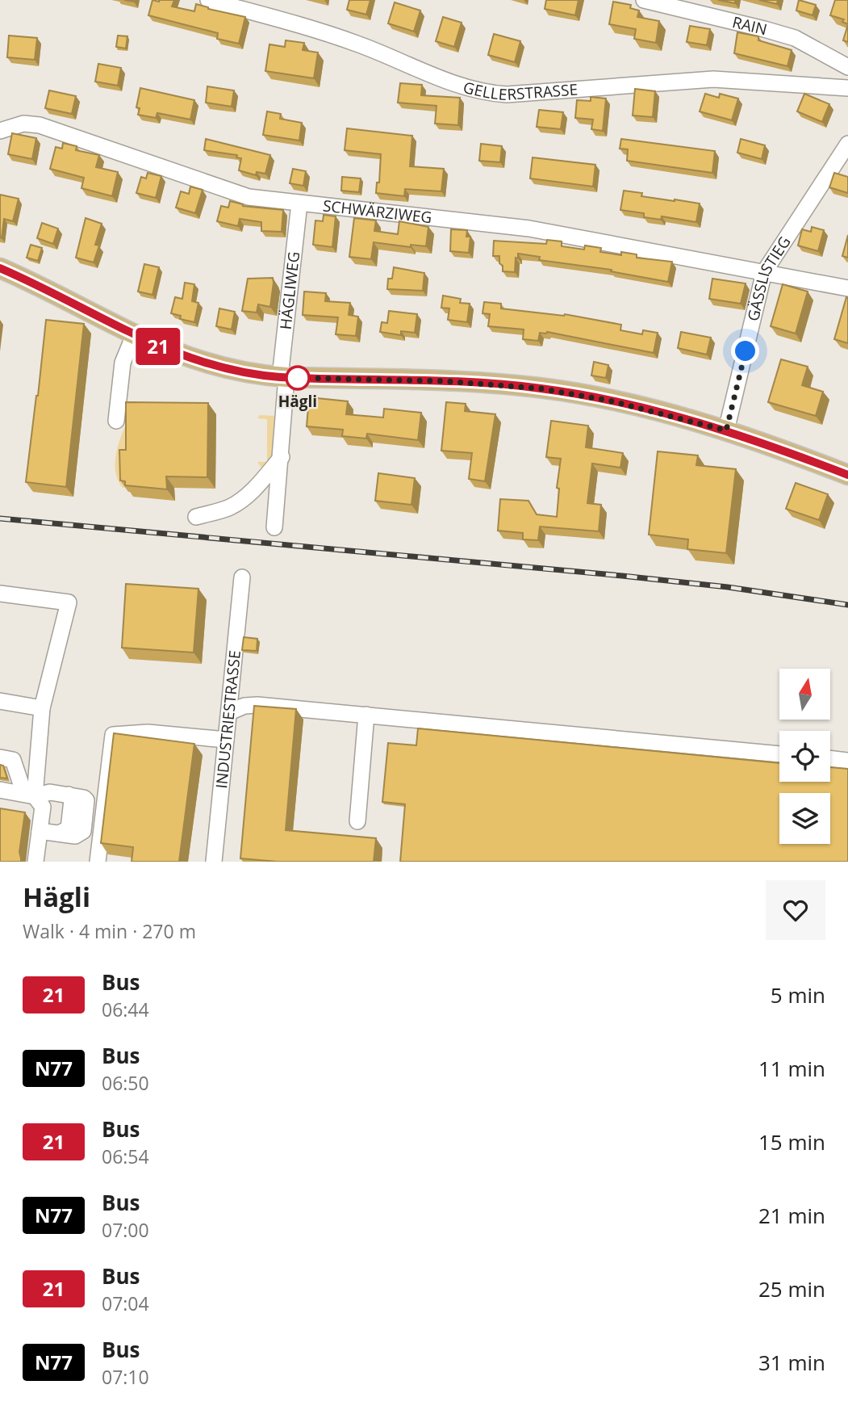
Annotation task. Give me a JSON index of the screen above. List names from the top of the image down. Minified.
{"streets":{"street":["RAIN","GELLERSTRASSE","SCHWÄRZIWEG","GÄSSLISTIEG","HÄGLIWEG","INDUSTRIESTRASSE"]},"crossings":[["SCHWÄRZIWEG","GÄSSLISTIEG"],["SCHWÄRZIWEG","HÄGLIWEG"]],"places":["Hägli"],"lines":["bus line 21"],"north":"top","page":{"on_map":"21","heading":["Hägli","Walk · 4 min · 270 m"],"list":[{"mark":"21","name":"Bus","note":"06:44","value":"5 min"},{"mark":"N77","name":"Bus","note":"06:50","value":"11 min"},{"mark":"21","name":"Bus","note":"06:54","value":"15 min"},{"mark":"N77","name":"Bus","note":"07:00","value":"21 min"},{"mark":"21","name":"Bus","note":"07:04","value":"25 min"},{"mark":"N77","name":"Bus","note":"07:10","value":"31 min"}]}}
